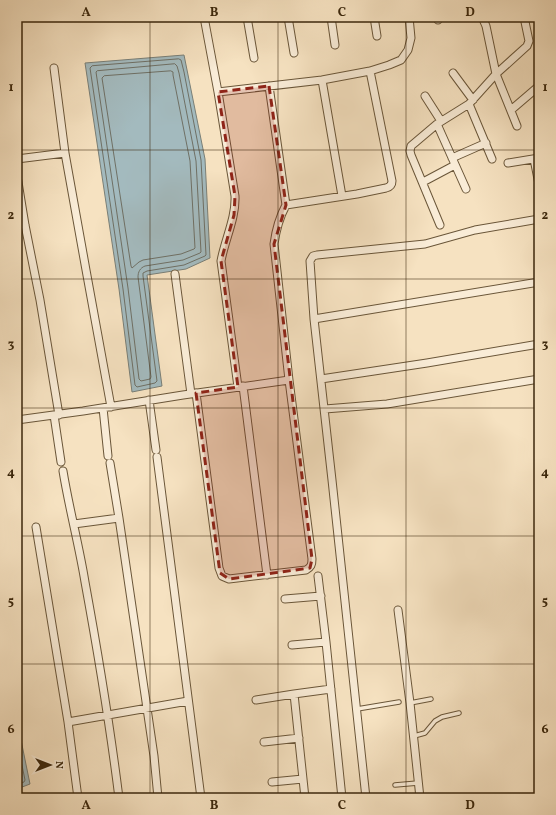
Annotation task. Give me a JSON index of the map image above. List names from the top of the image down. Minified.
{"north":"right","grid":{"columns":["A","B","C","D"],"rows":["1","2","3","4","5","6"]}}
